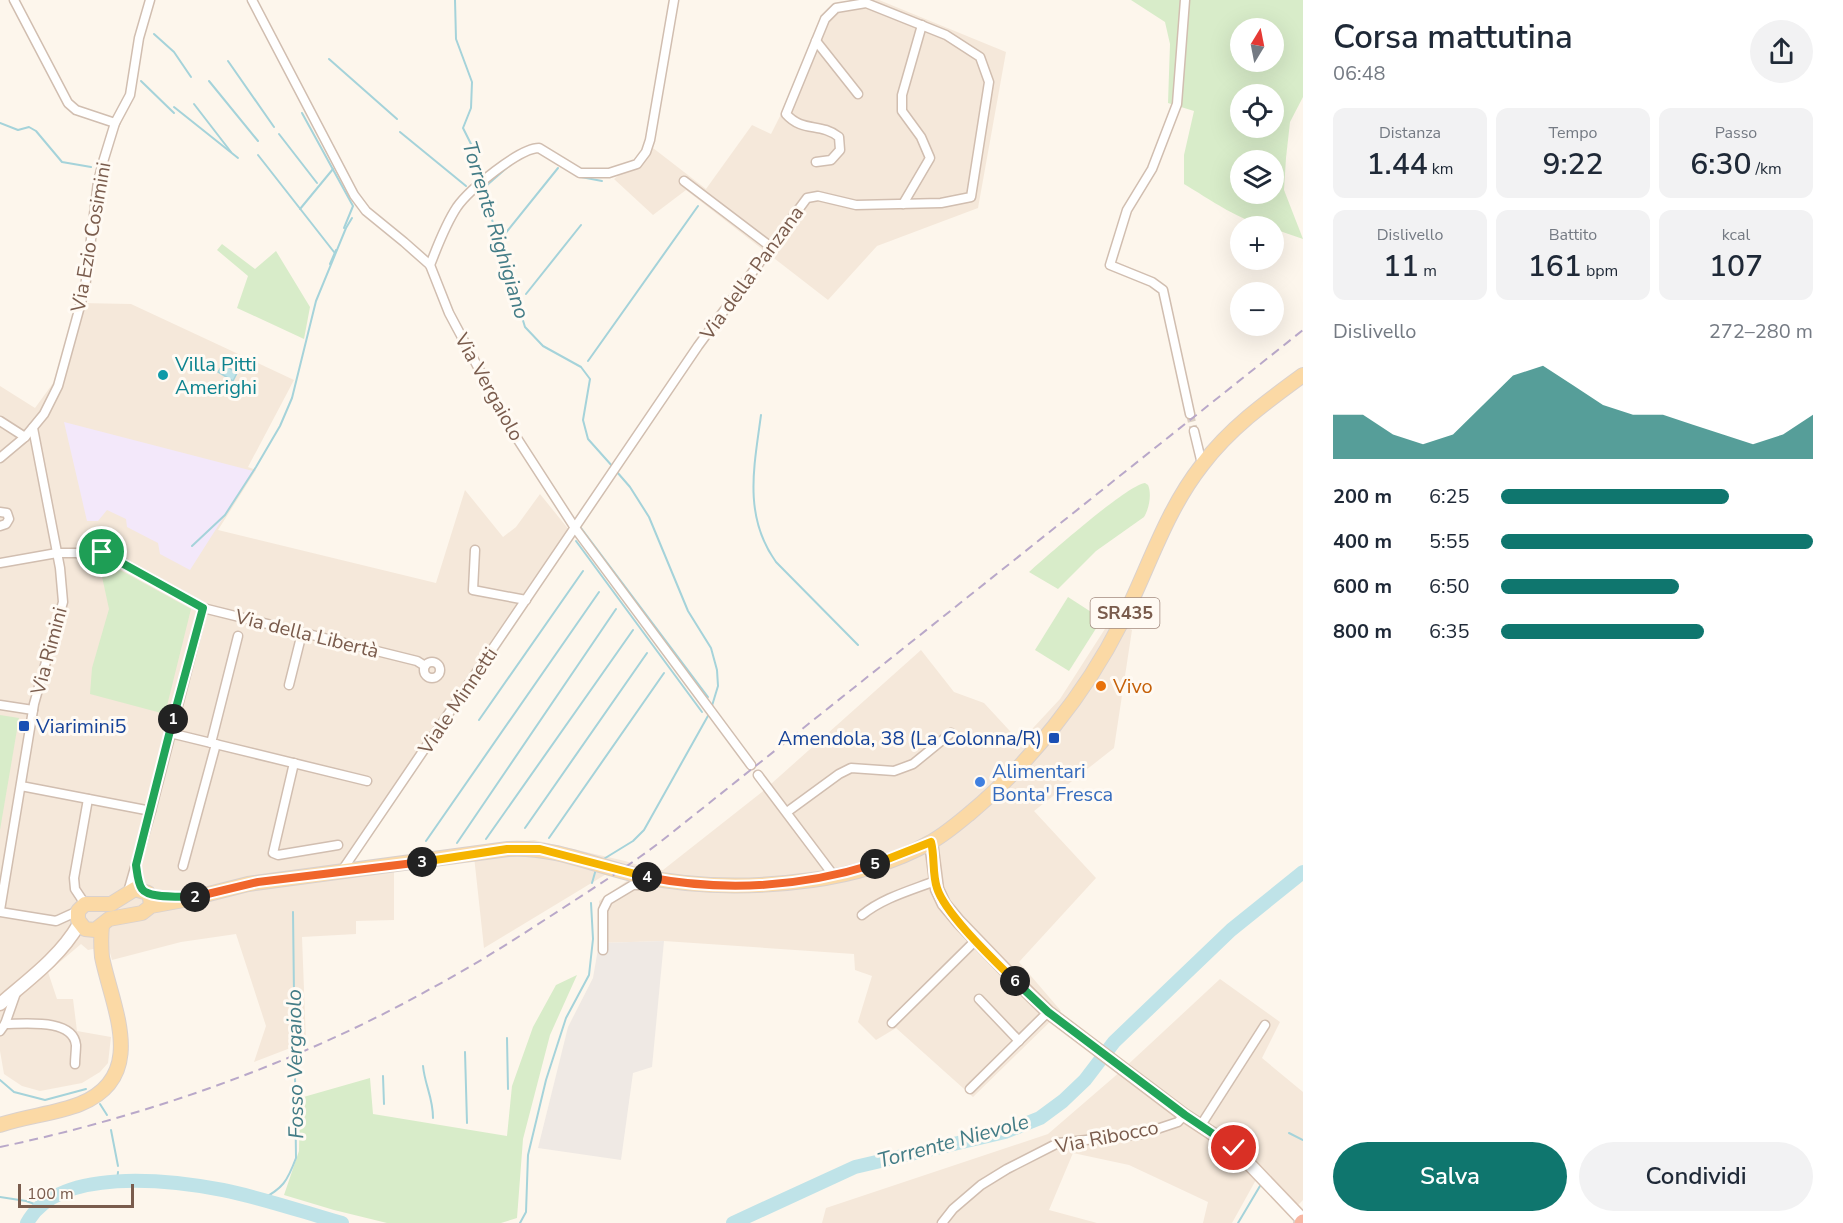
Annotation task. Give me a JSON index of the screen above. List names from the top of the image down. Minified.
{"streets":{"main road":["SR435"],"street":["Via Ezio Cosimini","Via della Panzana","Via Vergaiolo","Via della Libertà","Via Rimini","Viale Minnetti","Via Ribocco"]},"crossings":[["Via Ezio Cosimini","Via Rimini"],["Via della Panzana","Via Vergaiolo"],["Via della Panzana","Viale Minnetti"],["Via Vergaiolo","Viale Minnetti"],["SR435","Viale Minnetti"],["Via della Libertà","Via Rimini"]],"water":["Torrente Righigiano","Fosso Vergaiolo","Torrente Nievole"],"places":{"other":["Villa Pitti Amerighi","Vivo","Alimentari Bonta' Fresca"],"transit":["Viarimini5","Amendola, 38 (La Colonna/R)"]},"scale_bar":"100 m","north":"top","page":{"heading":["Corsa mattutina","06:48"],"map_buttons":["+","−"],"stats":[["Distanza","1.44 km"],["Tempo","9:22"],["Passo","6:30 /km"],["Dislivello","11 m"],["Battito","161 bpm"],["kcal","107"]],"chart":["Dislivello","272–280 m"],"list":[{"name":"200 m","note":"6:25"},{"name":"400 m","note":"5:55"},{"name":"600 m","note":"6:50"},{"name":"800 m","note":"6:35"}],"pins":["1","3","5","4","2","6"],"buttons":["Salva","Condividi"],"scale":"100 m"}}
